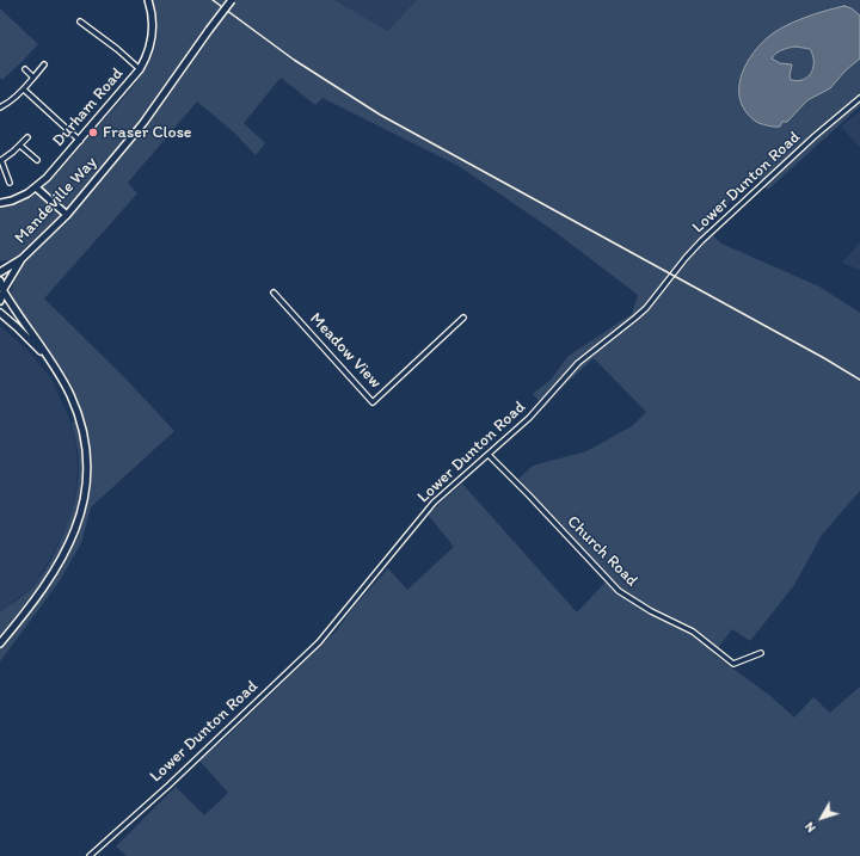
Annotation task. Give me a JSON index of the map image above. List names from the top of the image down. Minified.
{"streets":{"main road":["Durham Road","Mandeville Way"],"street":["Lower Dunton Road","Meadow View","Church Road"]},"crossings":[["Lower Dunton Road","Church Road"]],"places":["Fraser Close"],"north":"bottom left"}
